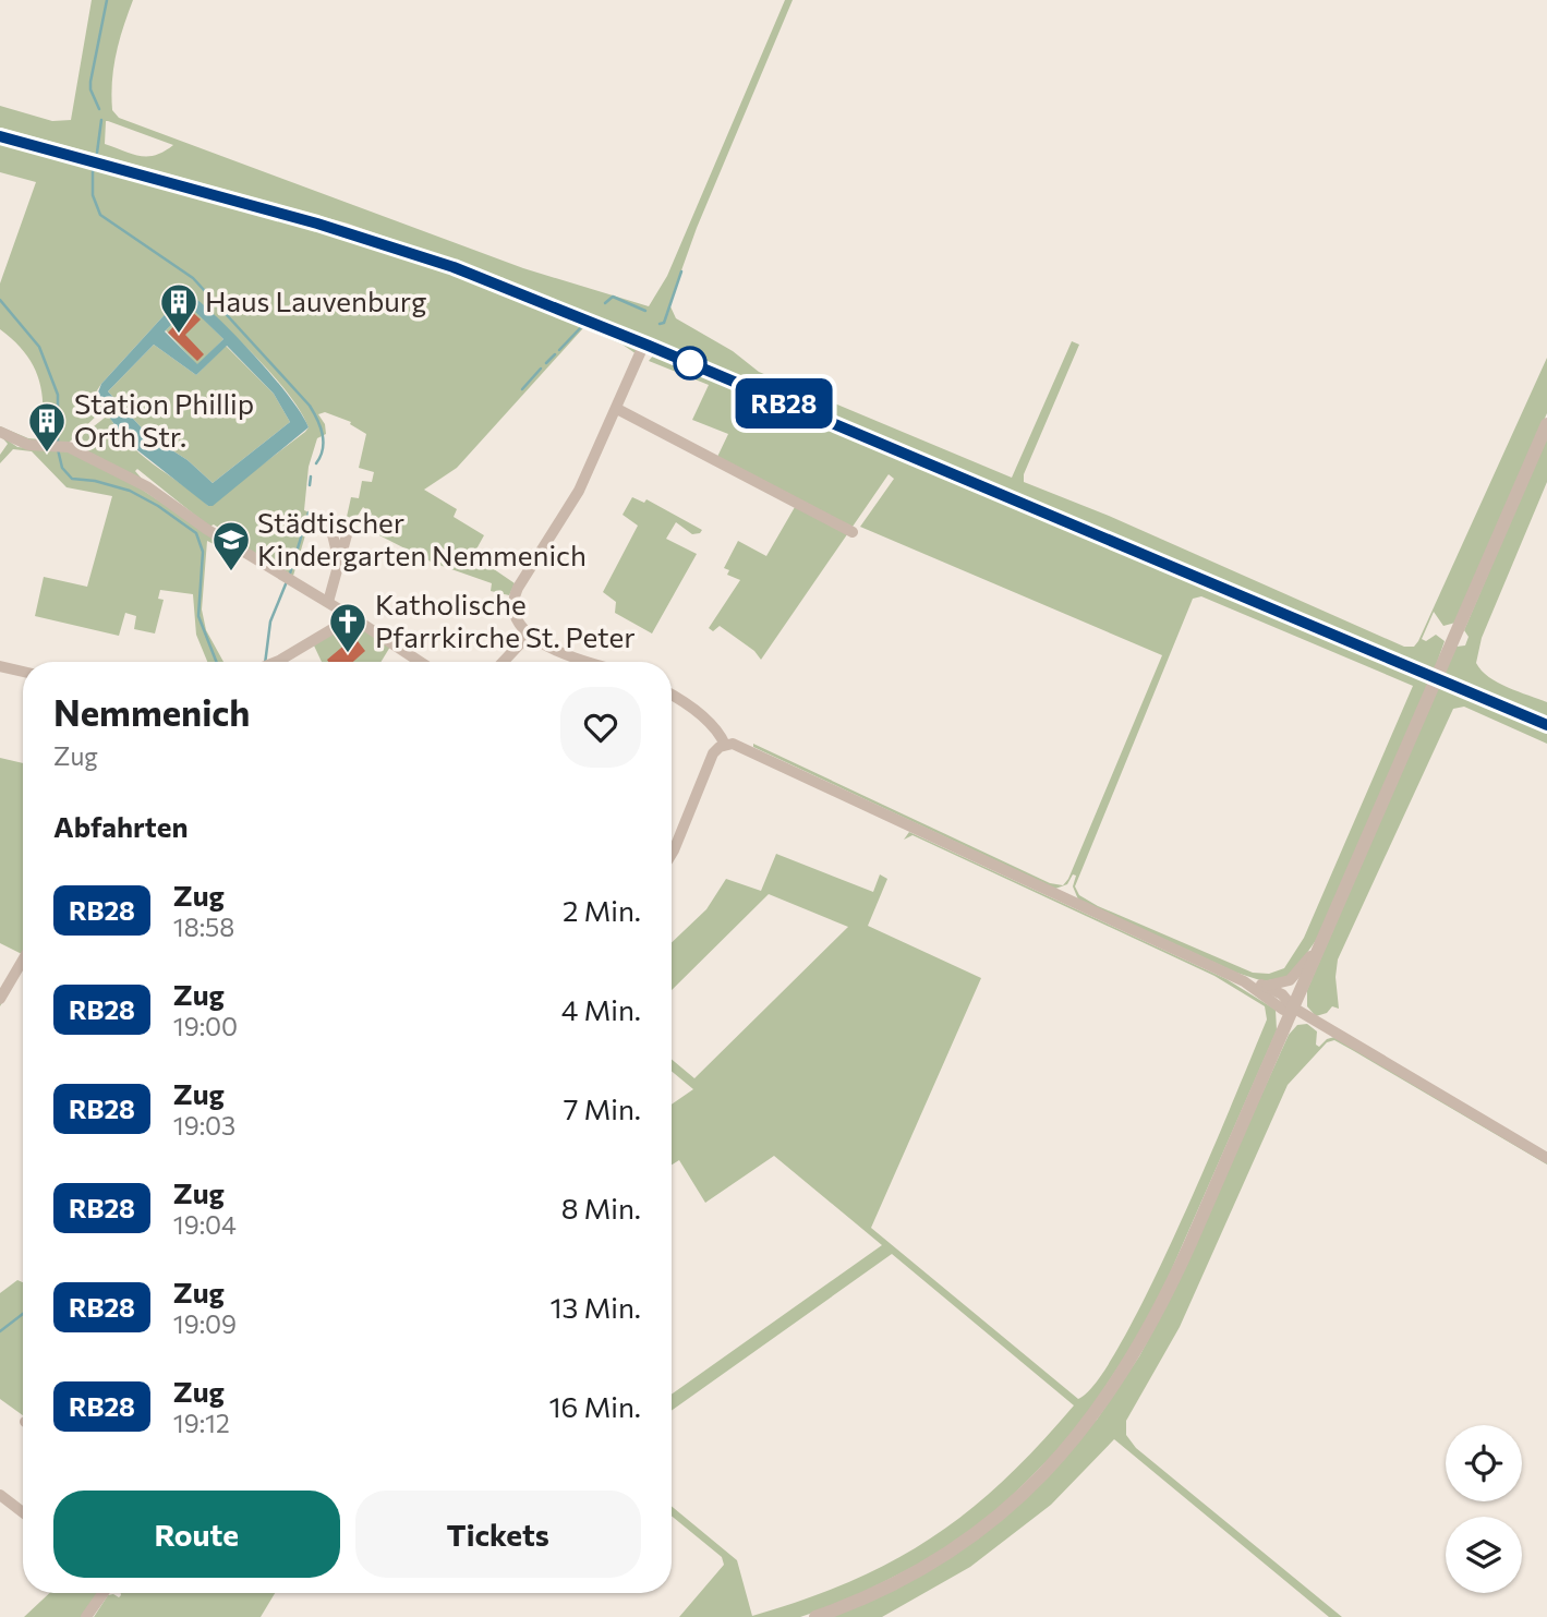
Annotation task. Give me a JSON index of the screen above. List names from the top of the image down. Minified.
{"places":{"building":["Haus Lauvenburg","Station Phillip Orth Str."],"school or university":["Städtischer Kindergarten Nemmenich"],"church":["Katholische Pfarrkirche St. Peter"]},"page":{"on_map":"RB28","heading":[["Nemmenich","Zug"],"Abfahrten"],"list":[{"mark":"RB28","name":"Zug","note":"18:58","value":"2 Min."},{"mark":"RB28","name":"Zug","note":"19:00","value":"4 Min."},{"mark":"RB28","name":"Zug","note":"19:03","value":"7 Min."},{"mark":"RB28","name":"Zug","note":"19:04","value":"8 Min."},{"mark":"RB28","name":"Zug","note":"19:09","value":"13 Min."},{"mark":"RB28","name":"Zug","note":"19:12","value":"16 Min."}],"buttons":["Route","Tickets"]}}
